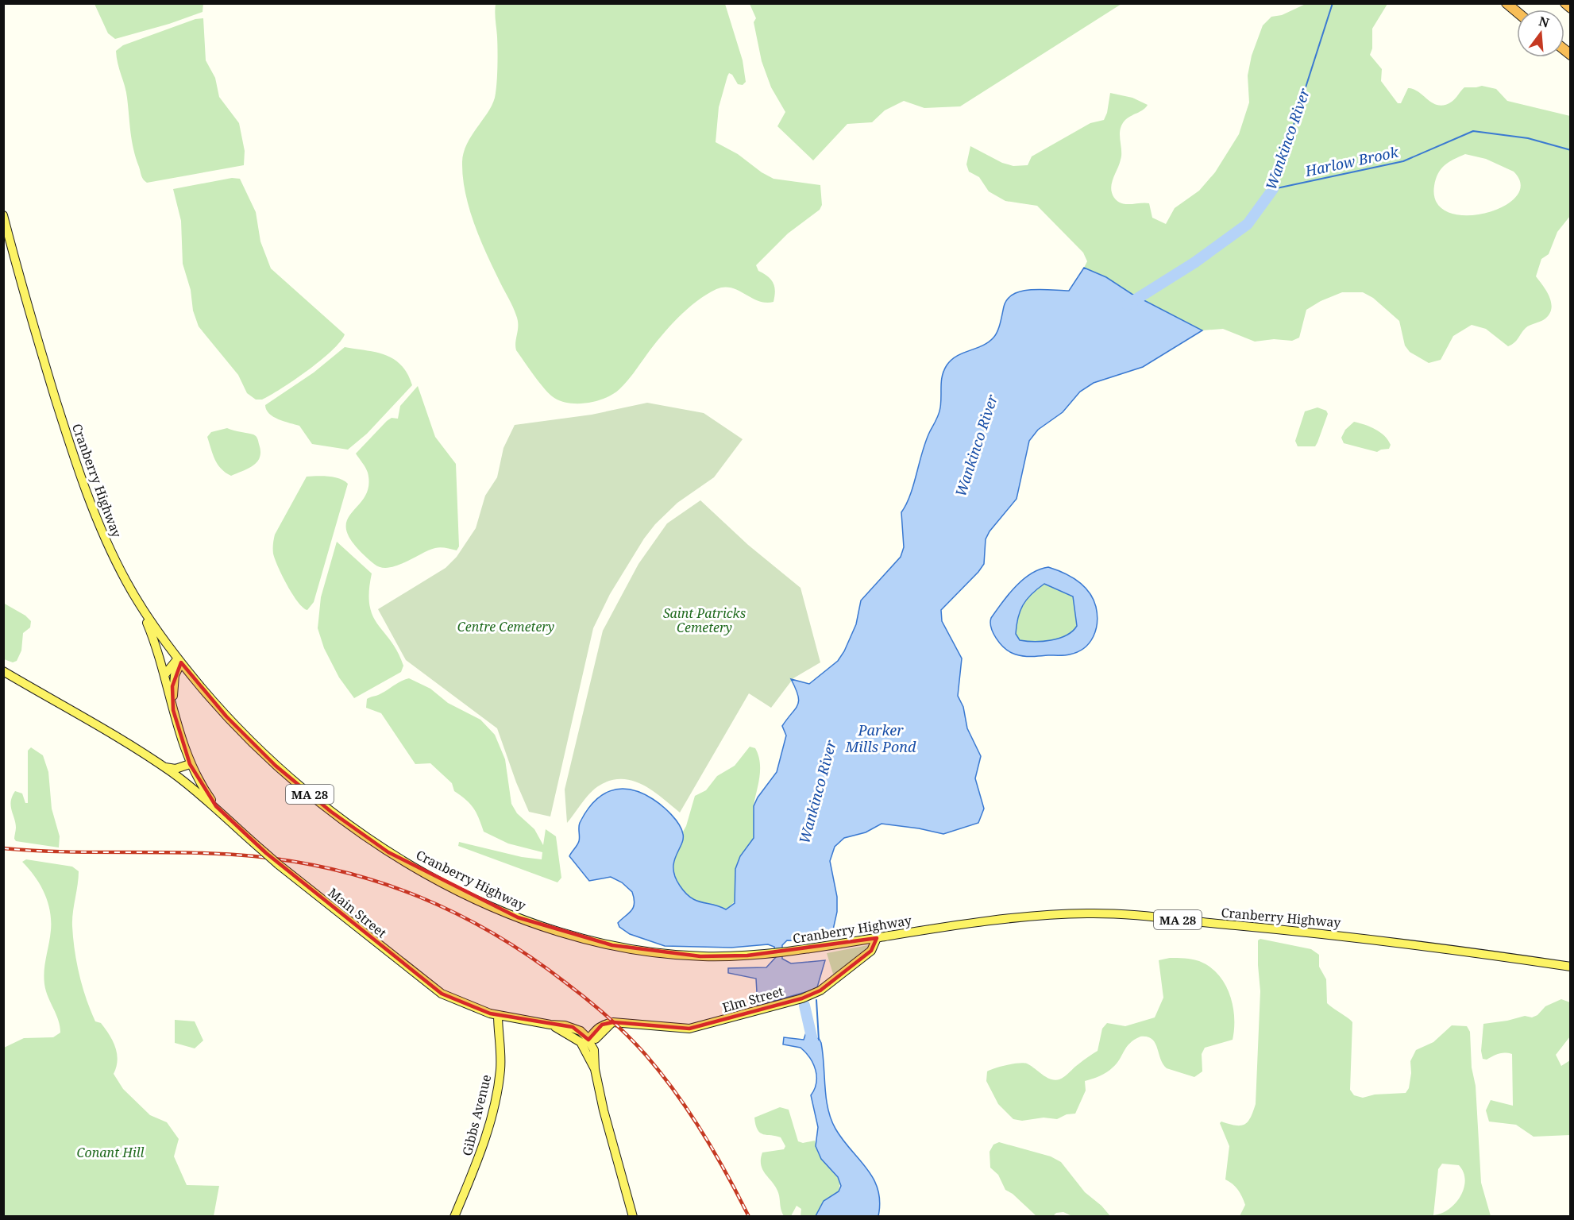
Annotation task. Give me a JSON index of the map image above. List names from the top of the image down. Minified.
{"streets":{"main road":["Cranberry Highway","MA 28","Main Street","Elm Street","Gibbs Avenue"]},"crossings":[["Cranberry Highway","Elm Street"],["Main Street","Elm Street"],["Main Street","Gibbs Avenue"]],"water":["Wankinco River","Harlow Brook","Parker Mills Pond"],"parks":["Saint Patricks Cemetery","Centre Cemetery","Conant Hill"],"north":"top"}
